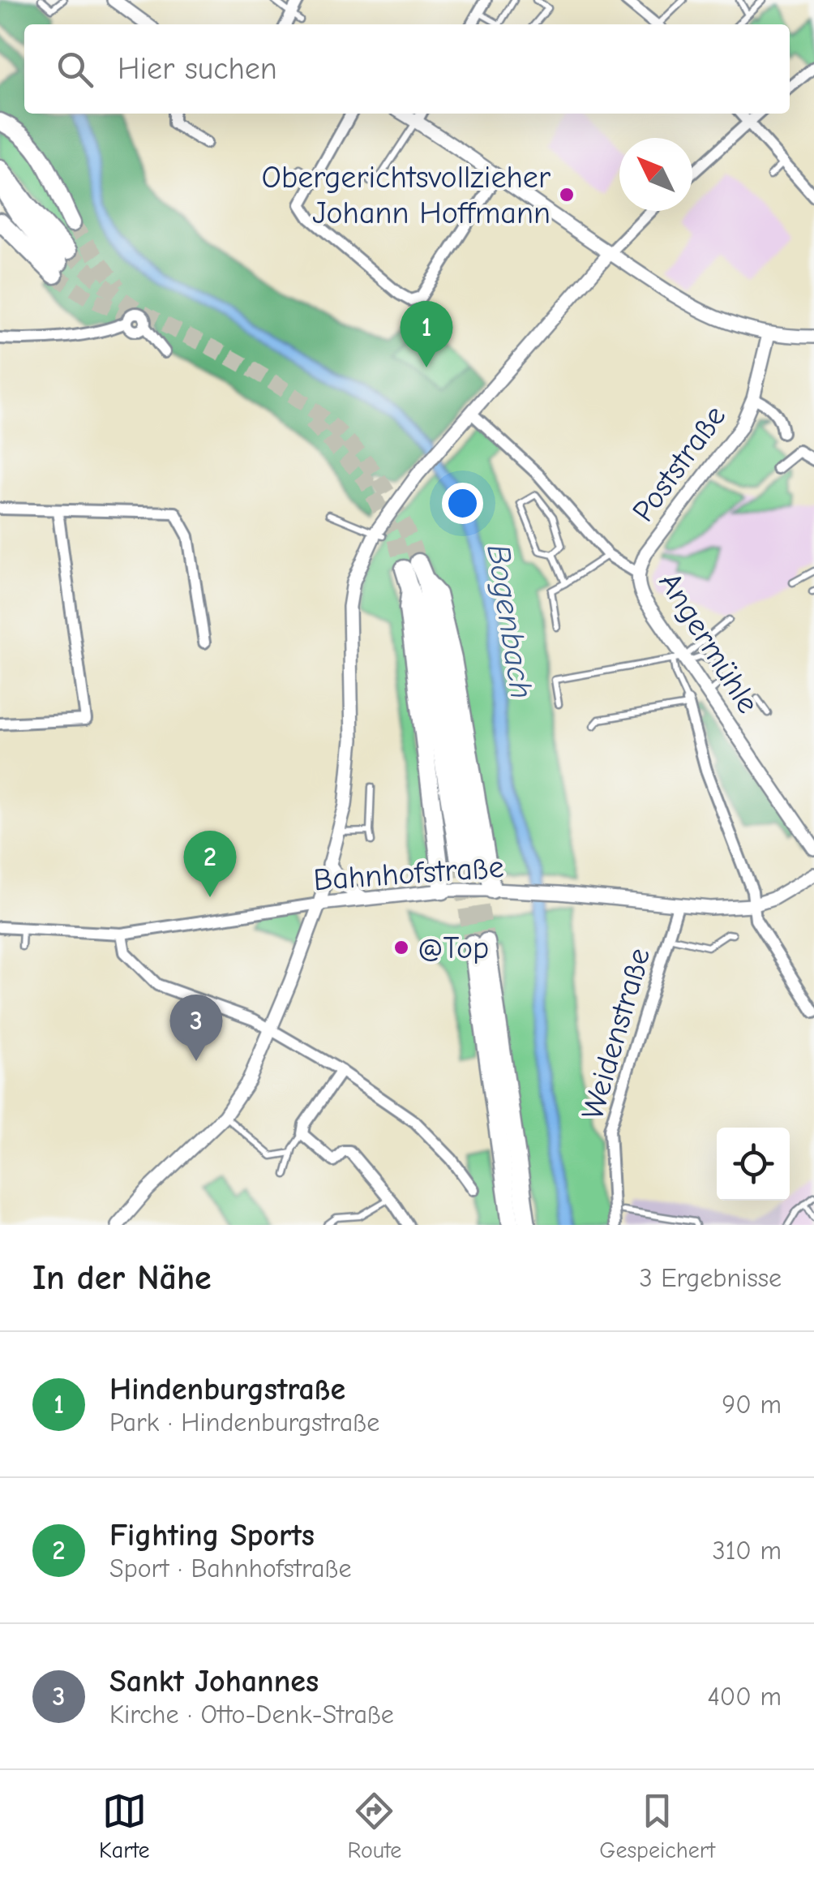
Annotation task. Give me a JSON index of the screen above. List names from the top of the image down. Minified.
{"streets":{"street":["Poststraße","Angermühle","Bahnhofstraße","Weidenstraße"]},"crossings":[["Poststraße","Angermühle"],["Bahnhofstraße","Weidenstraße"]],"water":["Bogenbach"],"places":["Obergerichtsvollzieher Johann Hoffmann","@Top"],"north":"top left","page":{"search":"Hier suchen","pins":["1","2","3"],"heading":["In der Nähe","3 Ergebnisse"],"list":[{"mark":"1","name":"Hindenburgstraße","note":"Park · Hindenburgstraße","value":"90 m"},{"mark":"2","name":"Fighting Sports","note":"Sport · Bahnhofstraße","value":"310 m"},{"mark":"3","name":"Sankt Johannes","note":"Kirche · Otto-Denk-Straße","value":"400 m"}],"nav":["Karte","Route","Gespeichert"]}}
